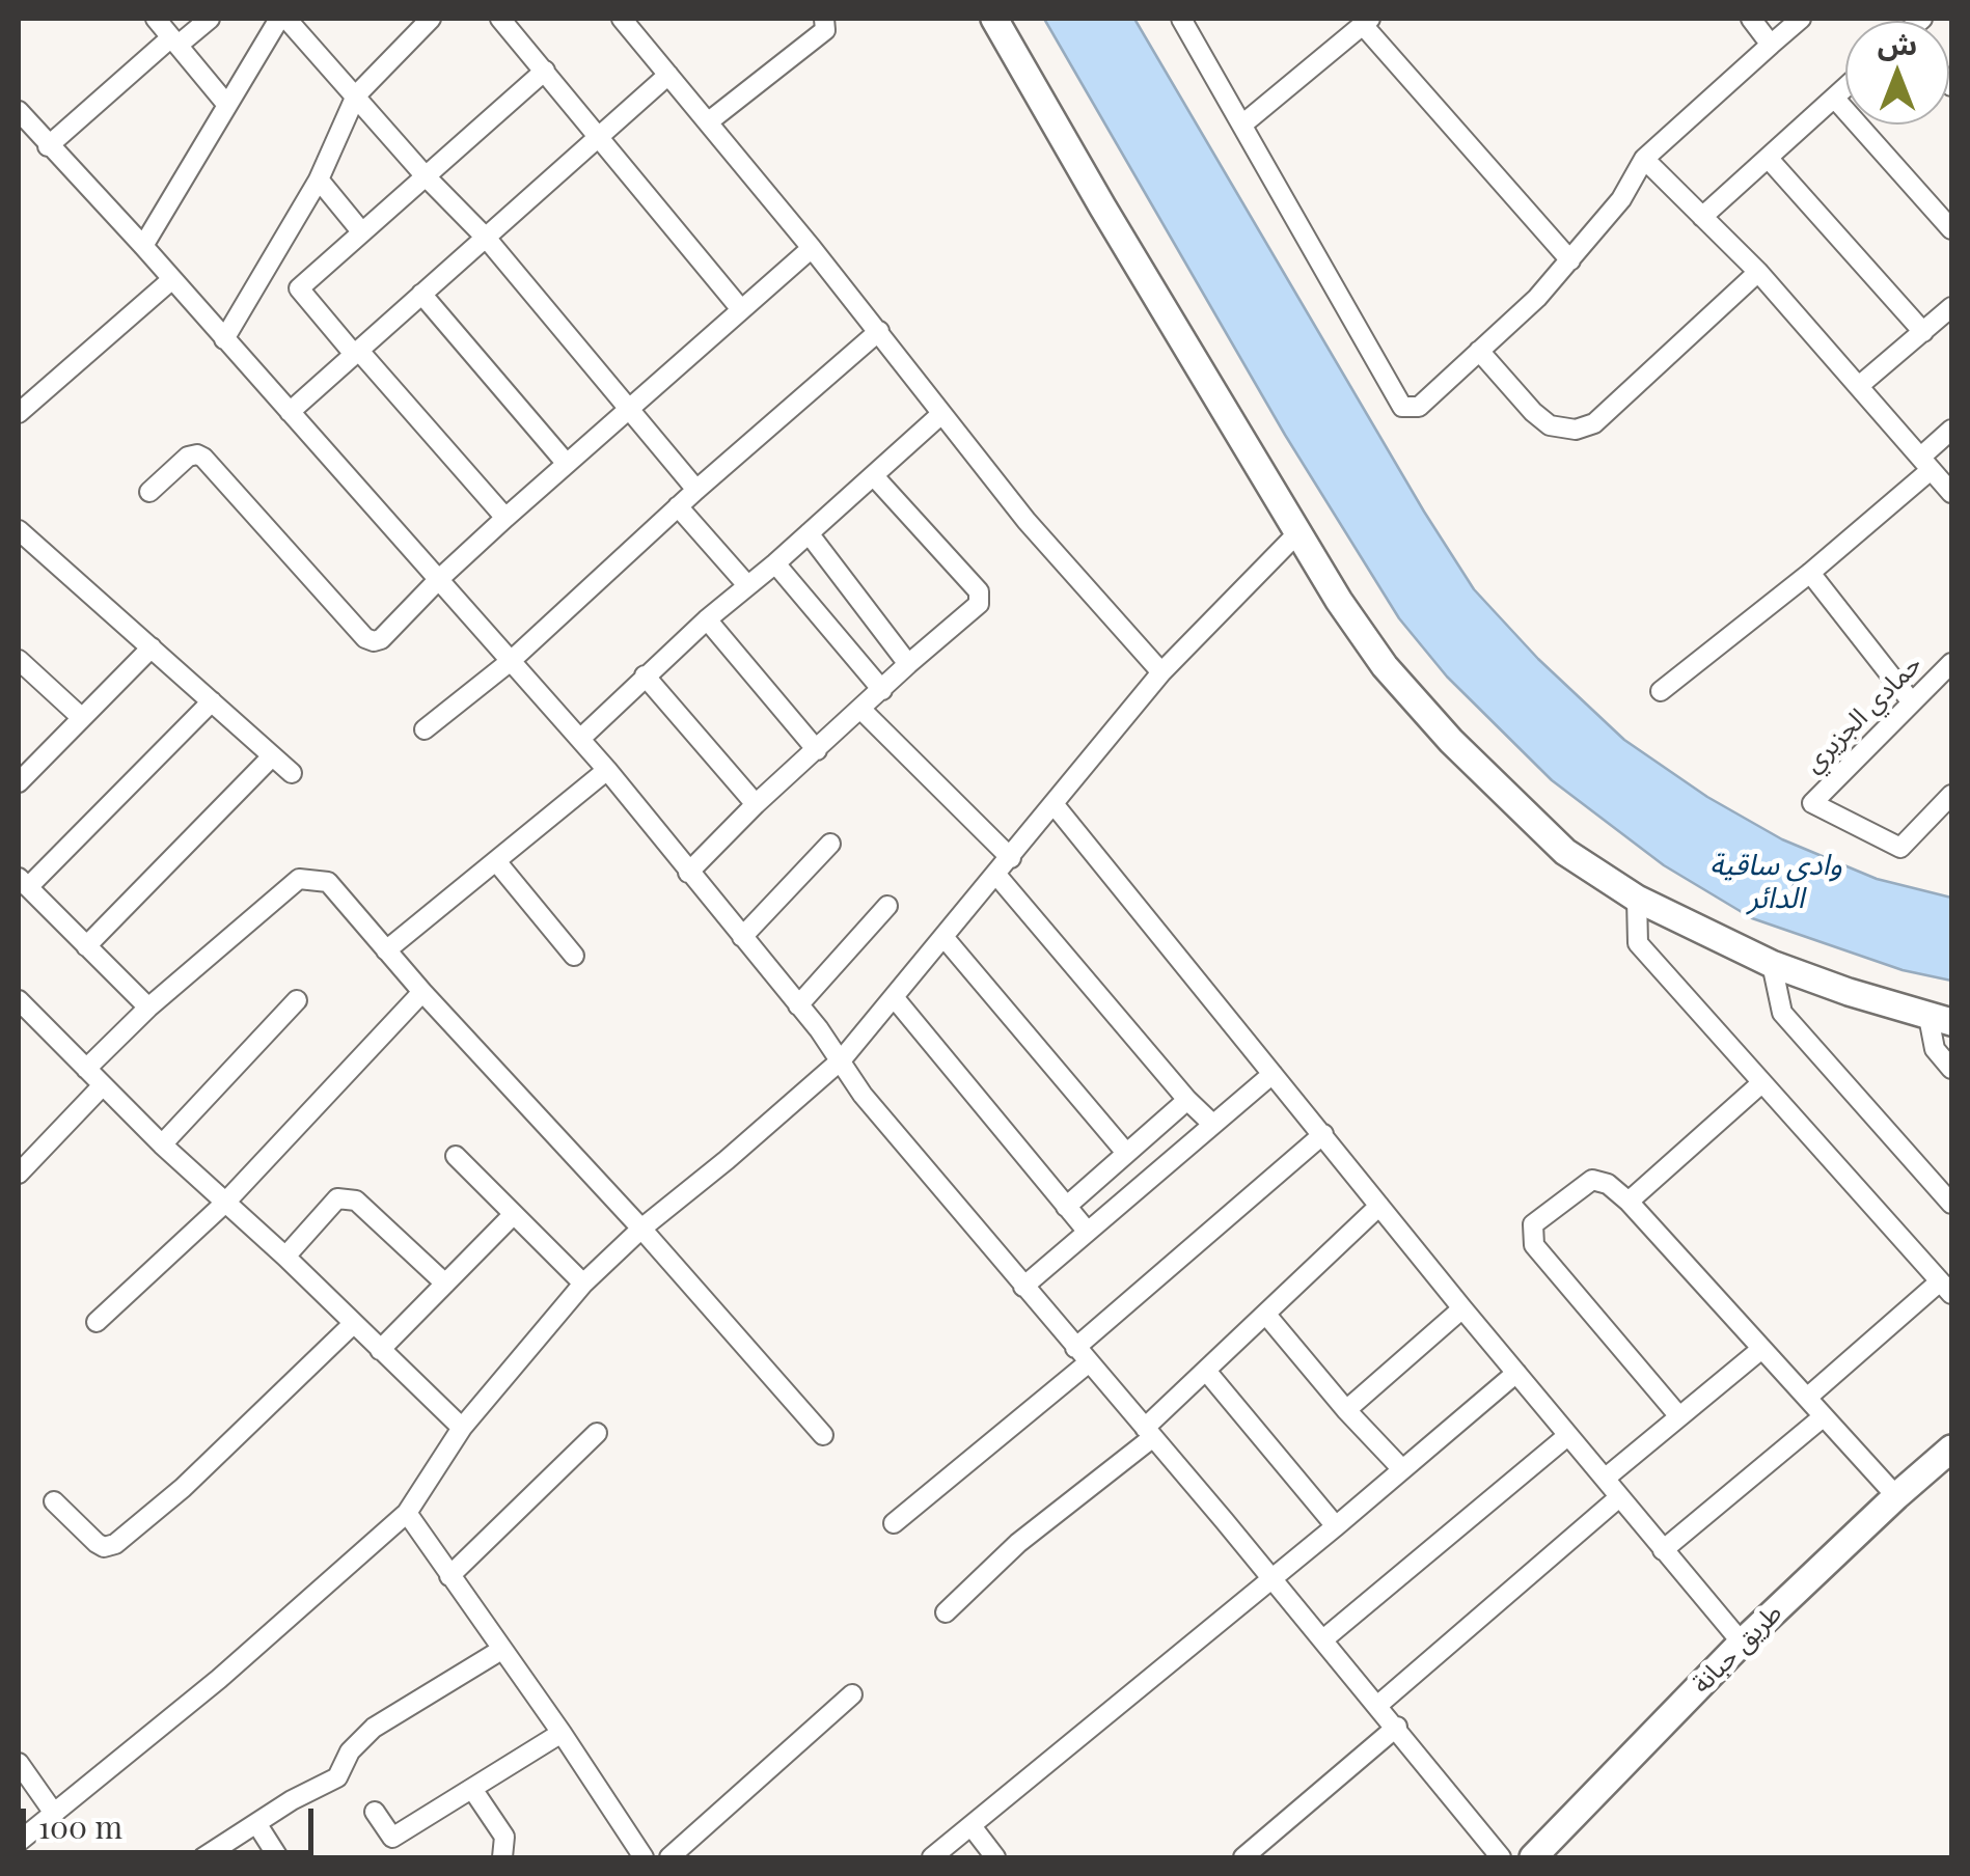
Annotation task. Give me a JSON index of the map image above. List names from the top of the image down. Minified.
{"streets":{"street":["حمادي الجزيري","طريق حبانة"]},"water":["وادي ساقية الدائر"],"scale_bar":"100 m","north":"top"}
